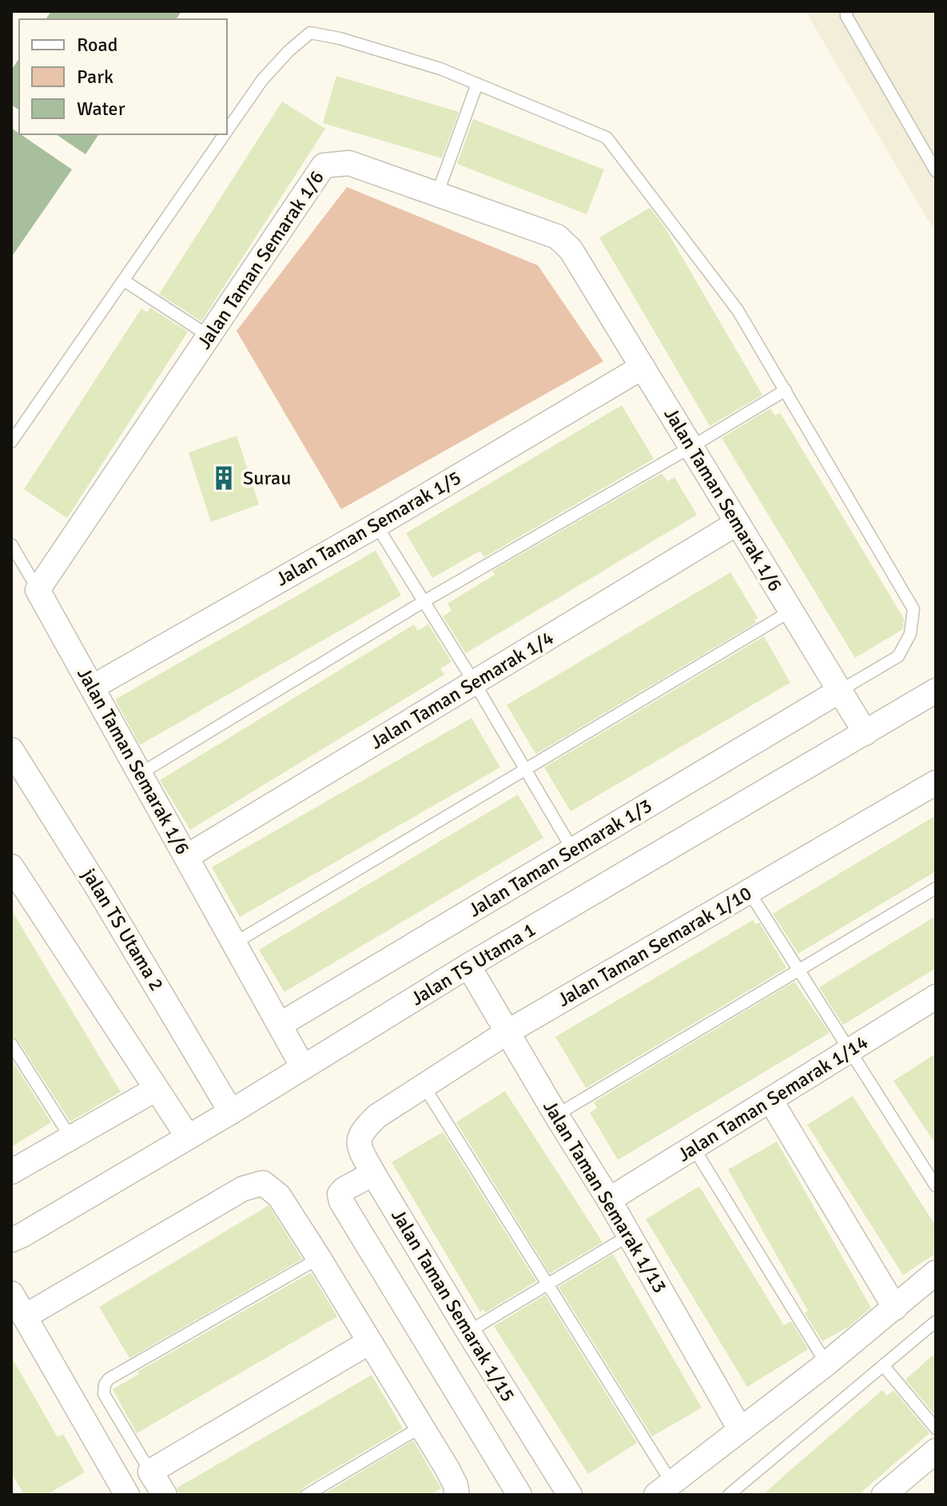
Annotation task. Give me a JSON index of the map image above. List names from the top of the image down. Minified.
{"streets":{"street":["Jalan Taman Semarak 1/6","Jalan Taman Semarak 1/5","Jalan Taman Semarak 1/4","Jalan Taman Semarak 1/3","jalan TS Utama 2","Jalan Taman Semarak 1/10","Jalan TS Utama 1","Jalan Taman Semarak 1/14","Jalan Taman Semarak 1/13","Jalan Taman Semarak 1/15"]},"crossings":[["Jalan Taman Semarak 1/6","Jalan Taman Semarak 1/5"],["Jalan Taman Semarak 1/6","Jalan Taman Semarak 1/4"],["Jalan Taman Semarak 1/6","Jalan Taman Semarak 1/3"],["Jalan Taman Semarak 1/6","Jalan TS Utama 1"],["jalan TS Utama 2","Jalan TS Utama 1"],["Jalan Taman Semarak 1/10","Jalan Taman Semarak 1/13"],["Jalan Taman Semarak 1/10","Jalan Taman Semarak 1/15"],["Jalan TS Utama 1","Jalan Taman Semarak 1/13"],["Jalan Taman Semarak 1/14","Jalan Taman Semarak 1/13"]],"places":{"building":["Surau"]},"legend":["Road","Park","Water"]}
